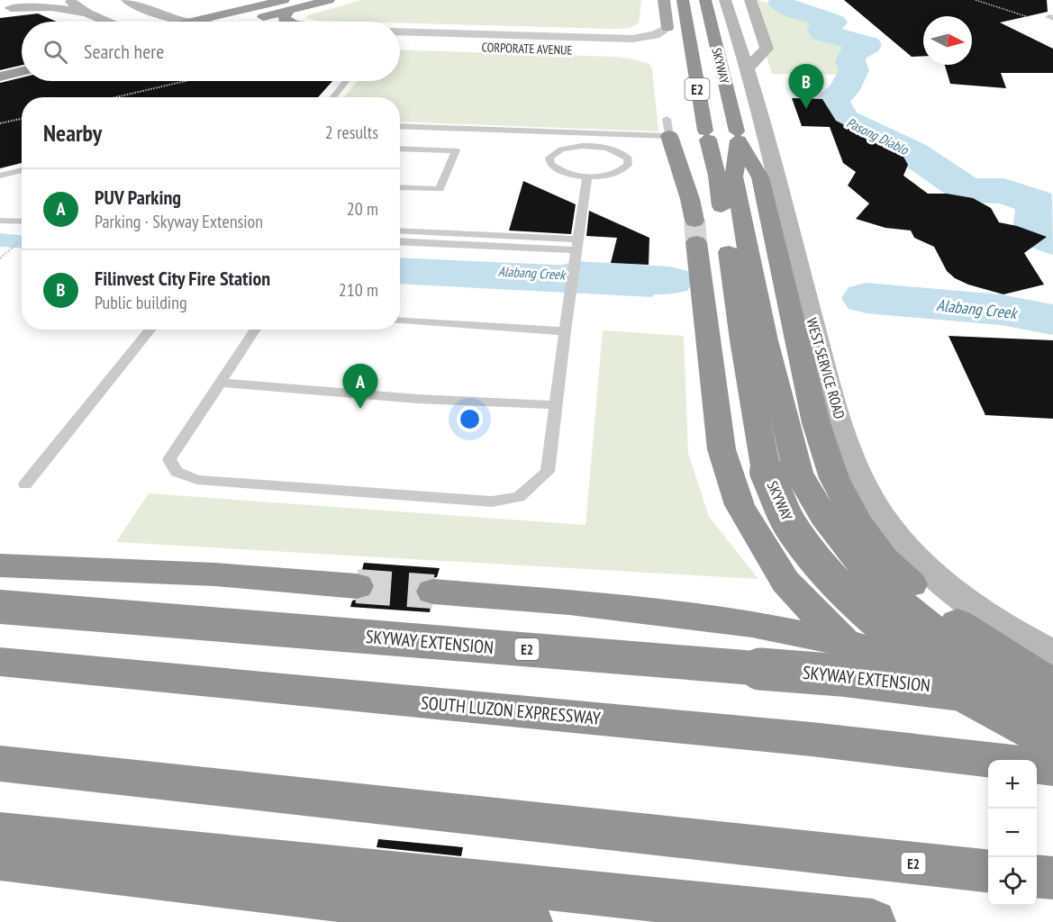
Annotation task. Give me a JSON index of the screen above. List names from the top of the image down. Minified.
{"streets":{"highway":["SKYWAY","E2","SKYWAY EXTENSION","SOUTH LUZON EXPRESSWAY"],"main road":["WEST SERVICE ROAD"],"street":["CORPORATE AVENUE"]},"crossings":[["SKYWAY","SKYWAY EXTENSION"]],"water":["Pasong Diablo","Alabang Creek"],"north":"right","page":{"search":"Search here","pins":["B","A"],"heading":["Nearby","2 results"],"list":[{"mark":"A","name":"PUV Parking","note":"Parking · Skyway Extension","value":"20 m"},{"mark":"B","name":"Filinvest City Fire Station","note":"Public building","value":"210 m"}],"map_buttons":["+","−"]}}
